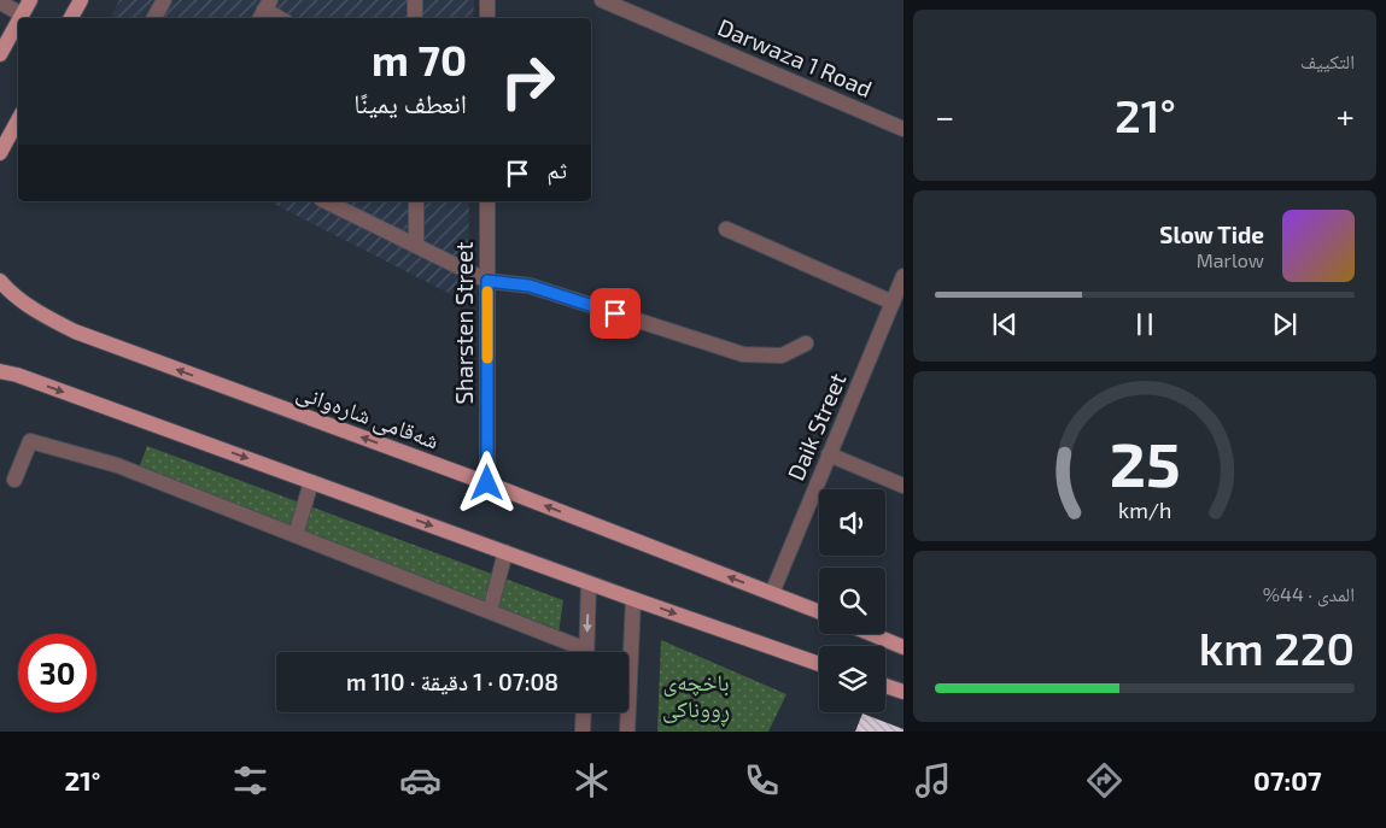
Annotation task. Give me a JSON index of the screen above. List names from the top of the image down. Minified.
{"streets":{"main road":["شەقامی شارەوانی"],"street":["Darwaza 1 Road","Sharsten Street","Daik Street"]},"crossings":[["Sharsten Street","شەقامی شارەوانی"],["شەقامی شارەوانی","Daik Street"]],"parks":["باخچەی ڕووناکی"],"page":{"tile":["التكييف",["المدى · 44%","220 km"]],"turn":["70 m","انعطف يمينًا"],"heat":["−","21°","+"],"then":"ثم","song":["Slow Tide","Marlow"],"limit":"30","trip":"07:08 · 1 دقيقة · 110 m","tabs":["07:07","21°"],"gauge":["25","km/h"]}}
